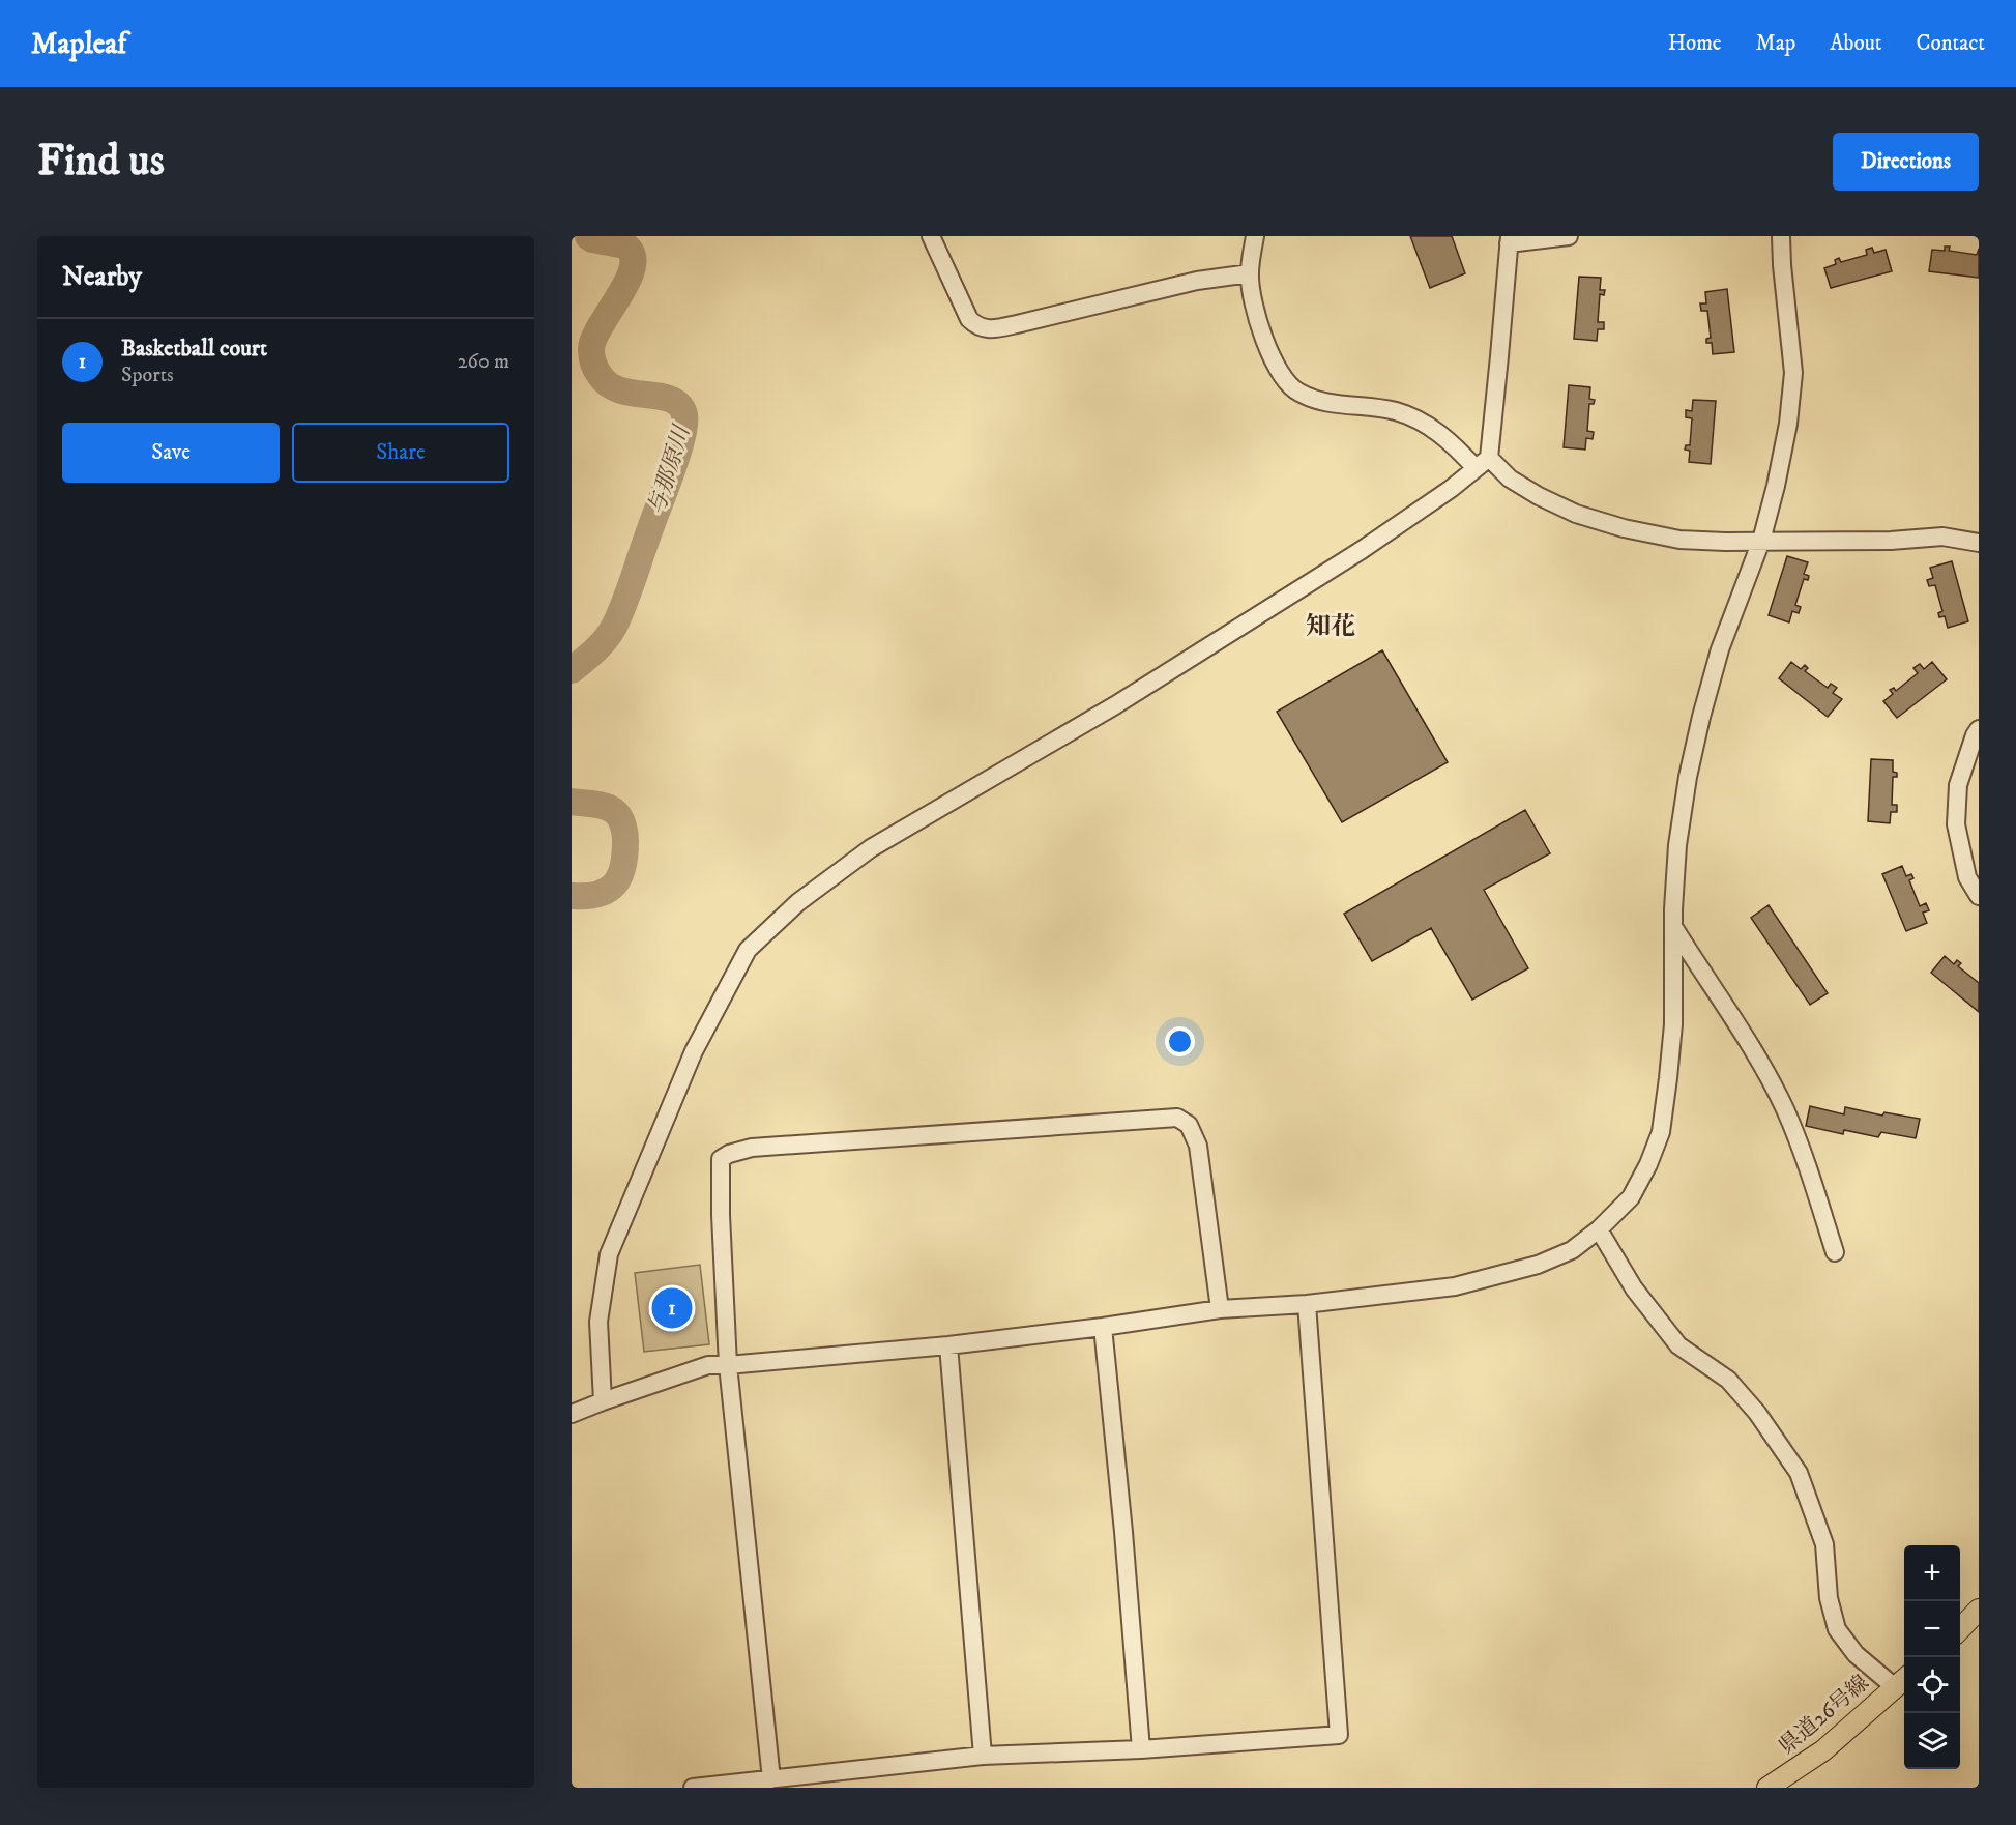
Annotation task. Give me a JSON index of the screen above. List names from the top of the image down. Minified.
{"streets":{"main road":["県道26号線"]},"districts":["知花"],"water":["与那原川"],"page":{"header":"Mapleaf","nav":["Home","Map","About","Contact"],"buttons":["Directions",["Save","Share"]],"title":"Find us","heading":"Nearby","list":[{"mark":"1","name":"Basketball court","note":"Sports","value":"260 m"}],"pins":"1","map_buttons":["+","−"]}}
